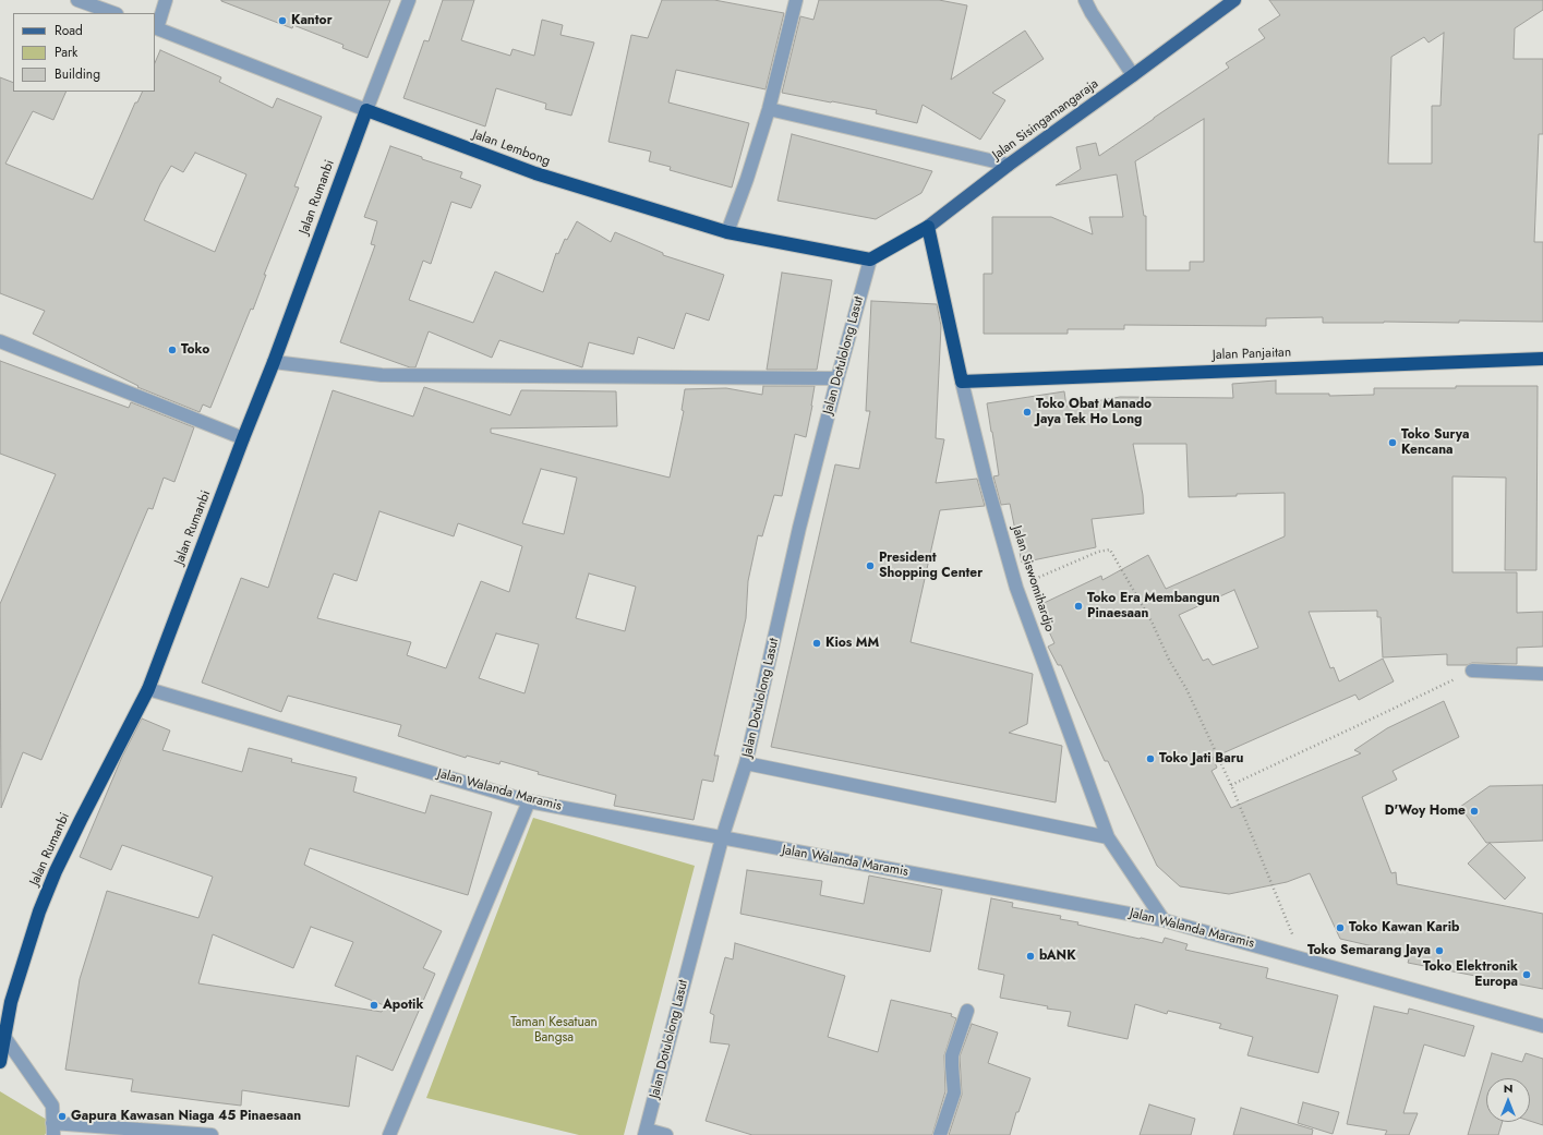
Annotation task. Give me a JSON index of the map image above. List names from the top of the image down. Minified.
{"streets":{"highway":["Jalan Sisingamangaraja","Jalan Lembong","Jalan Rumanbi","Jalan Panjaitan","Jalan Siswomihardjo"],"street":["Jalan Dotulolong Lasut","Jalan Walanda Maramis"]},"crossings":[["Jalan Sisingamangaraja","Jalan Lembong"],["Jalan Sisingamangaraja","Jalan Dotulolong Lasut"],["Jalan Sisingamangaraja","Jalan Siswomihardjo"],["Jalan Lembong","Jalan Rumanbi"],["Jalan Lembong","Jalan Dotulolong Lasut"],["Jalan Rumanbi","Jalan Walanda Maramis"],["Jalan Panjaitan","Jalan Siswomihardjo"],["Jalan Dotulolong Lasut","Jalan Walanda Maramis"],["Jalan Siswomihardjo","Jalan Walanda Maramis"]],"parks":["Taman Kesatuan Bangsa"],"places":["Kantor","Toko","Toko Obat Manado Jaya Tek Ho Long","Toko Surya Kencana","President Shopping Center","Toko Era Membangun Pinaesaan","Kios MM","Toko Jati Baru","D'Woy Home","Toko Kawan Karib","Toko Semarang Jaya","bANK","Toko Elektronik Europa","Apotik","Gapura Kawasan Niaga 45 Pinaesaan"],"legend":["Road","Park","Building"],"north":"top"}
